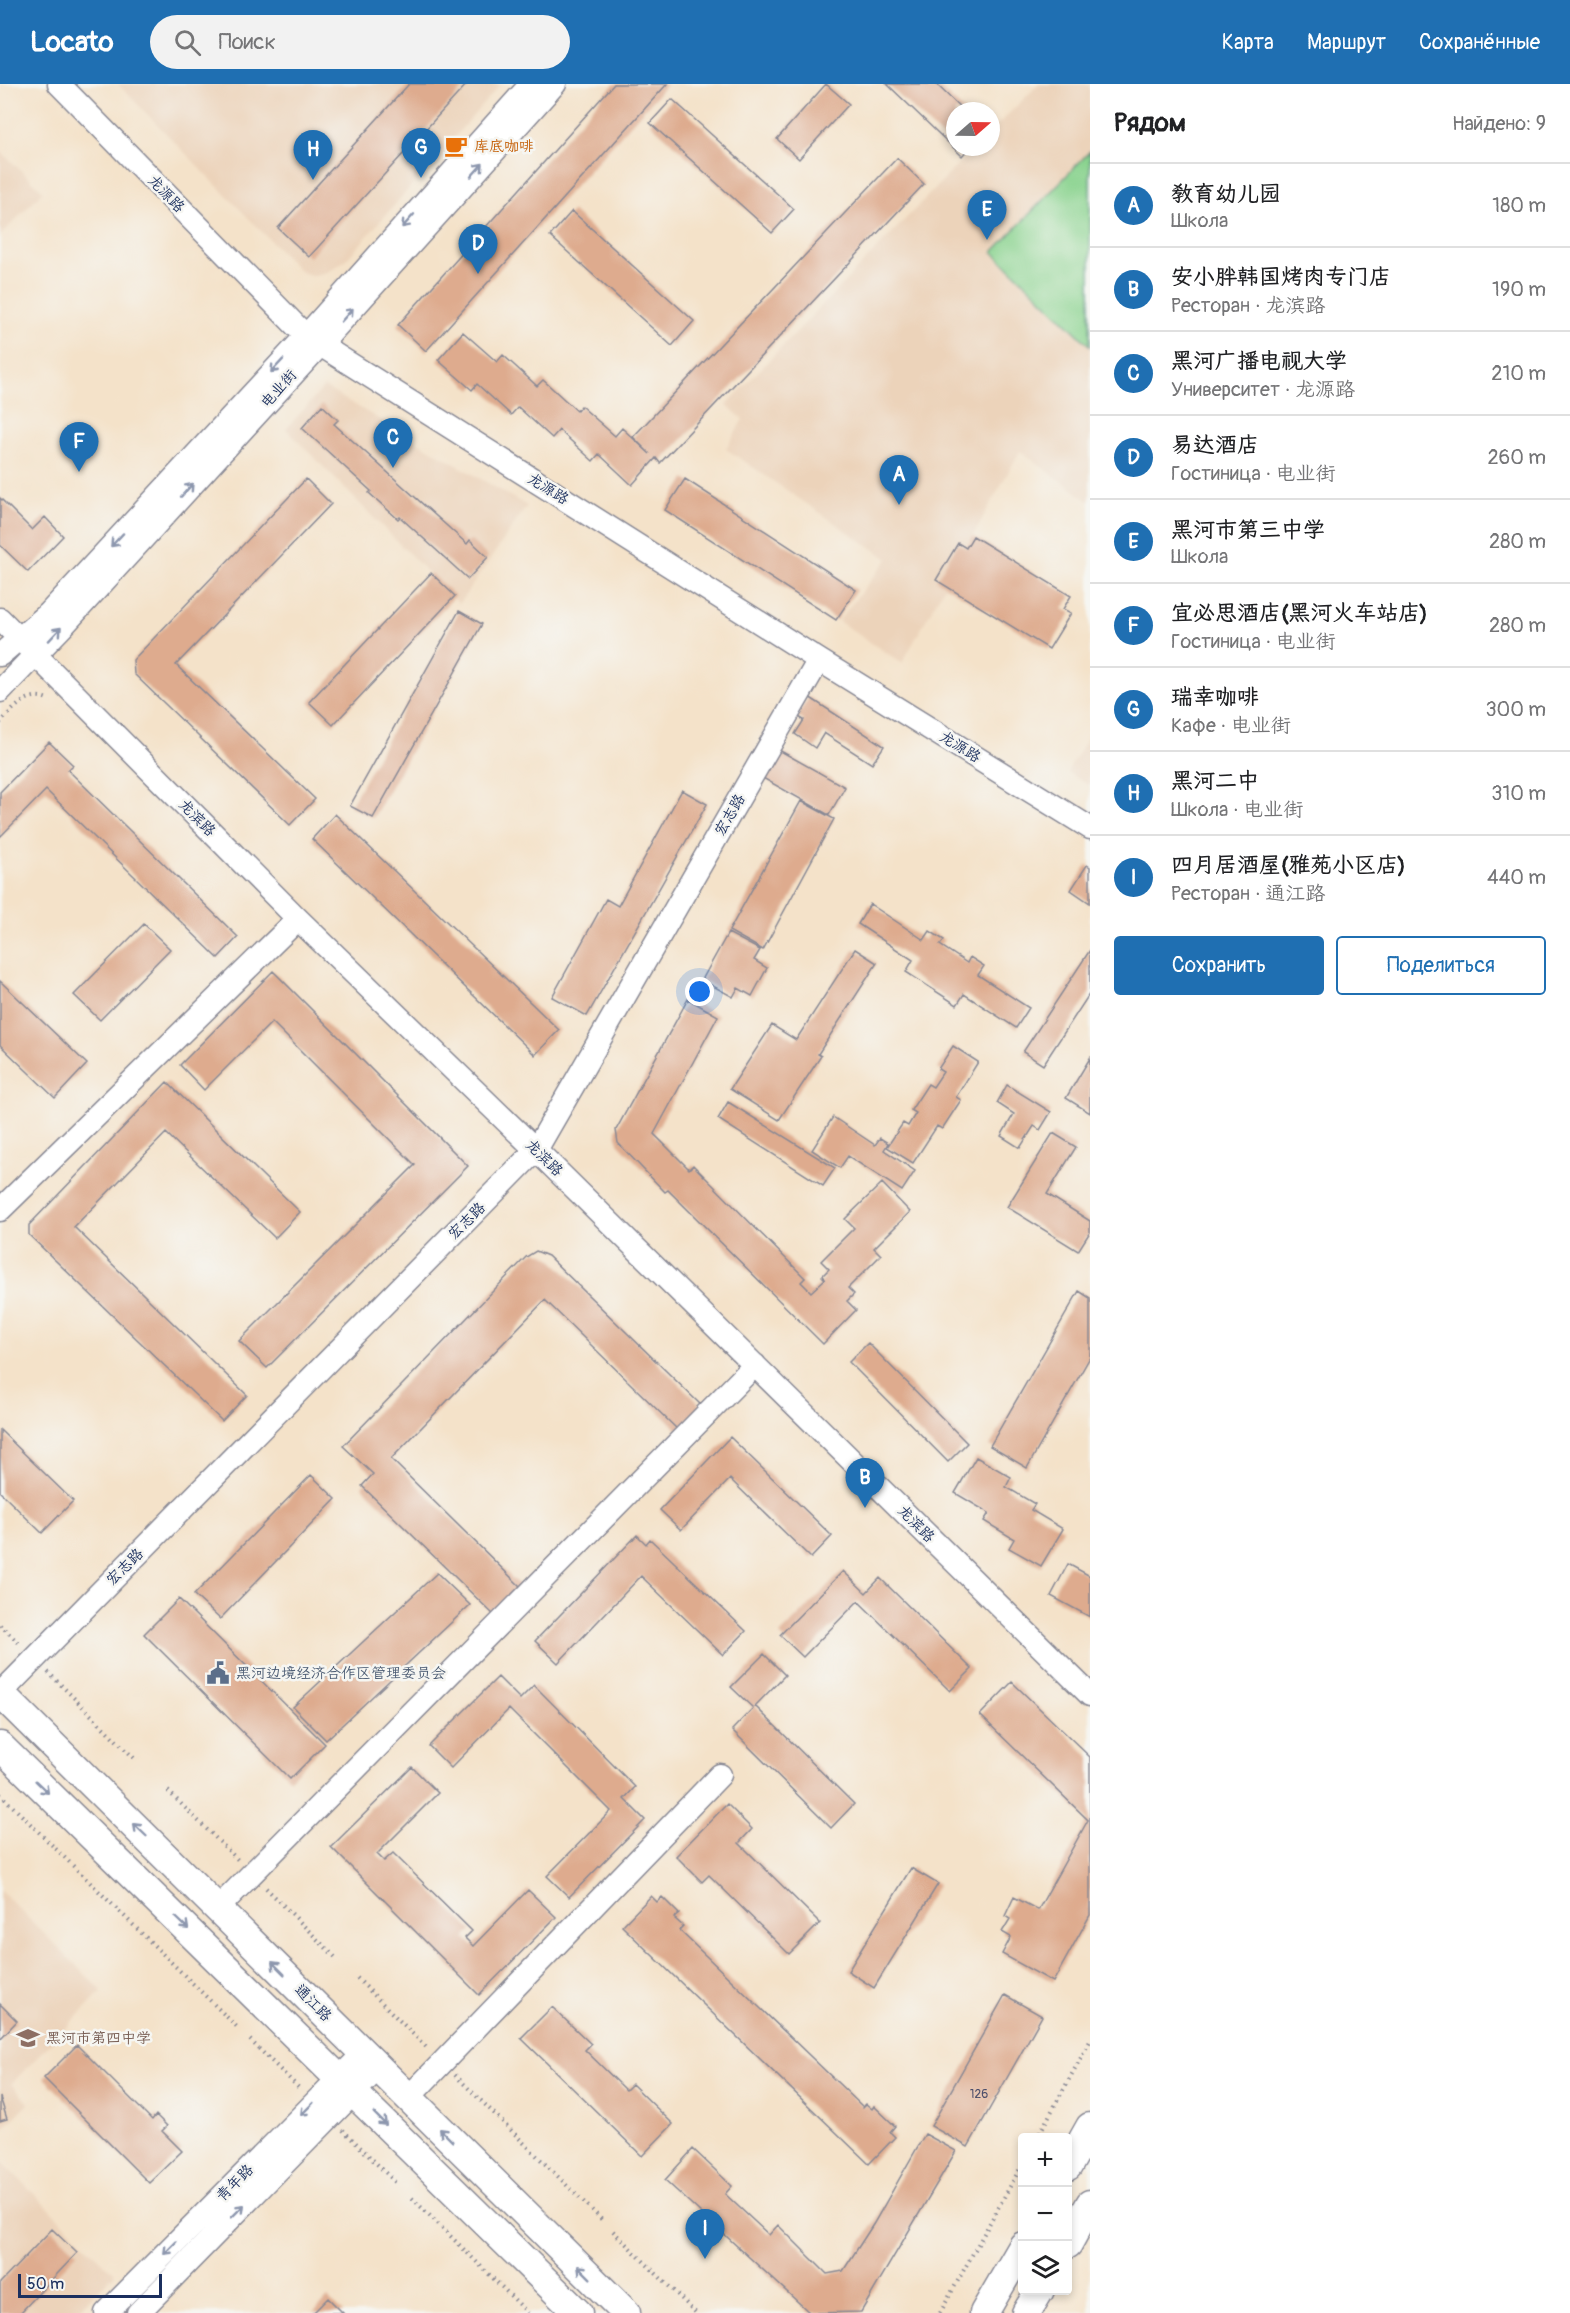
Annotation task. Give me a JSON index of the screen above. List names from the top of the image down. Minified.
{"streets":{"main road":["通江路"],"street":["龙源路","电业街","宏志路","龙滨路","青年路"]},"crossings":[["龙源路","电业街"],["龙源路","宏志路"],["电业街","龙滨路"],["宏志路","龙滨路"],["宏志路","通江路"],["通江路","青年路"]],"places":{"cafe":["库底咖啡"],"public building":["黑河边境经济合作区管理委员会"],"school or university":["黑河市第四中学"]},"house_numbers":["126"],"scale_bar":"50 m","north":"right","page":{"header":"Locato","search":"Поиск","nav":["Карта","Маршрут","Сохранённые"],"heading":["Рядом","Найдено: 9"],"pins":["G","H","E","D","C","F","A","B","I"],"list":[{"mark":"A","name":"教育幼儿园","note":"Школа","value":"180 m"},{"mark":"B","name":"安小胖韩国烤肉专门店","note":"Ресторан · 龙滨路","value":"190 m"},{"mark":"C","name":"黑河广播电视大学","note":"Университет · 龙源路","value":"210 m"},{"mark":"D","name":"易达酒店","note":"Гостиница · 电业街","value":"260 m"},{"mark":"E","name":"黑河市第三中学","note":"Школа","value":"280 m"},{"mark":"F","name":"宜必思酒店(黑河火车站店)","note":"Гостиница · 电业街","value":"280 m"},{"mark":"G","name":"瑞幸咖啡","note":"Кафе · 电业街","value":"300 m"},{"mark":"H","name":"黑河二中","note":"Школа · 电业街","value":"310 m"},{"mark":"I","name":"四月居酒屋(雅苑小区店)","note":"Ресторан · 通江路","value":"440 m"}],"buttons":["Сохранить","Поделиться"],"map_buttons":["+","−"],"scale":"50 m"}}
